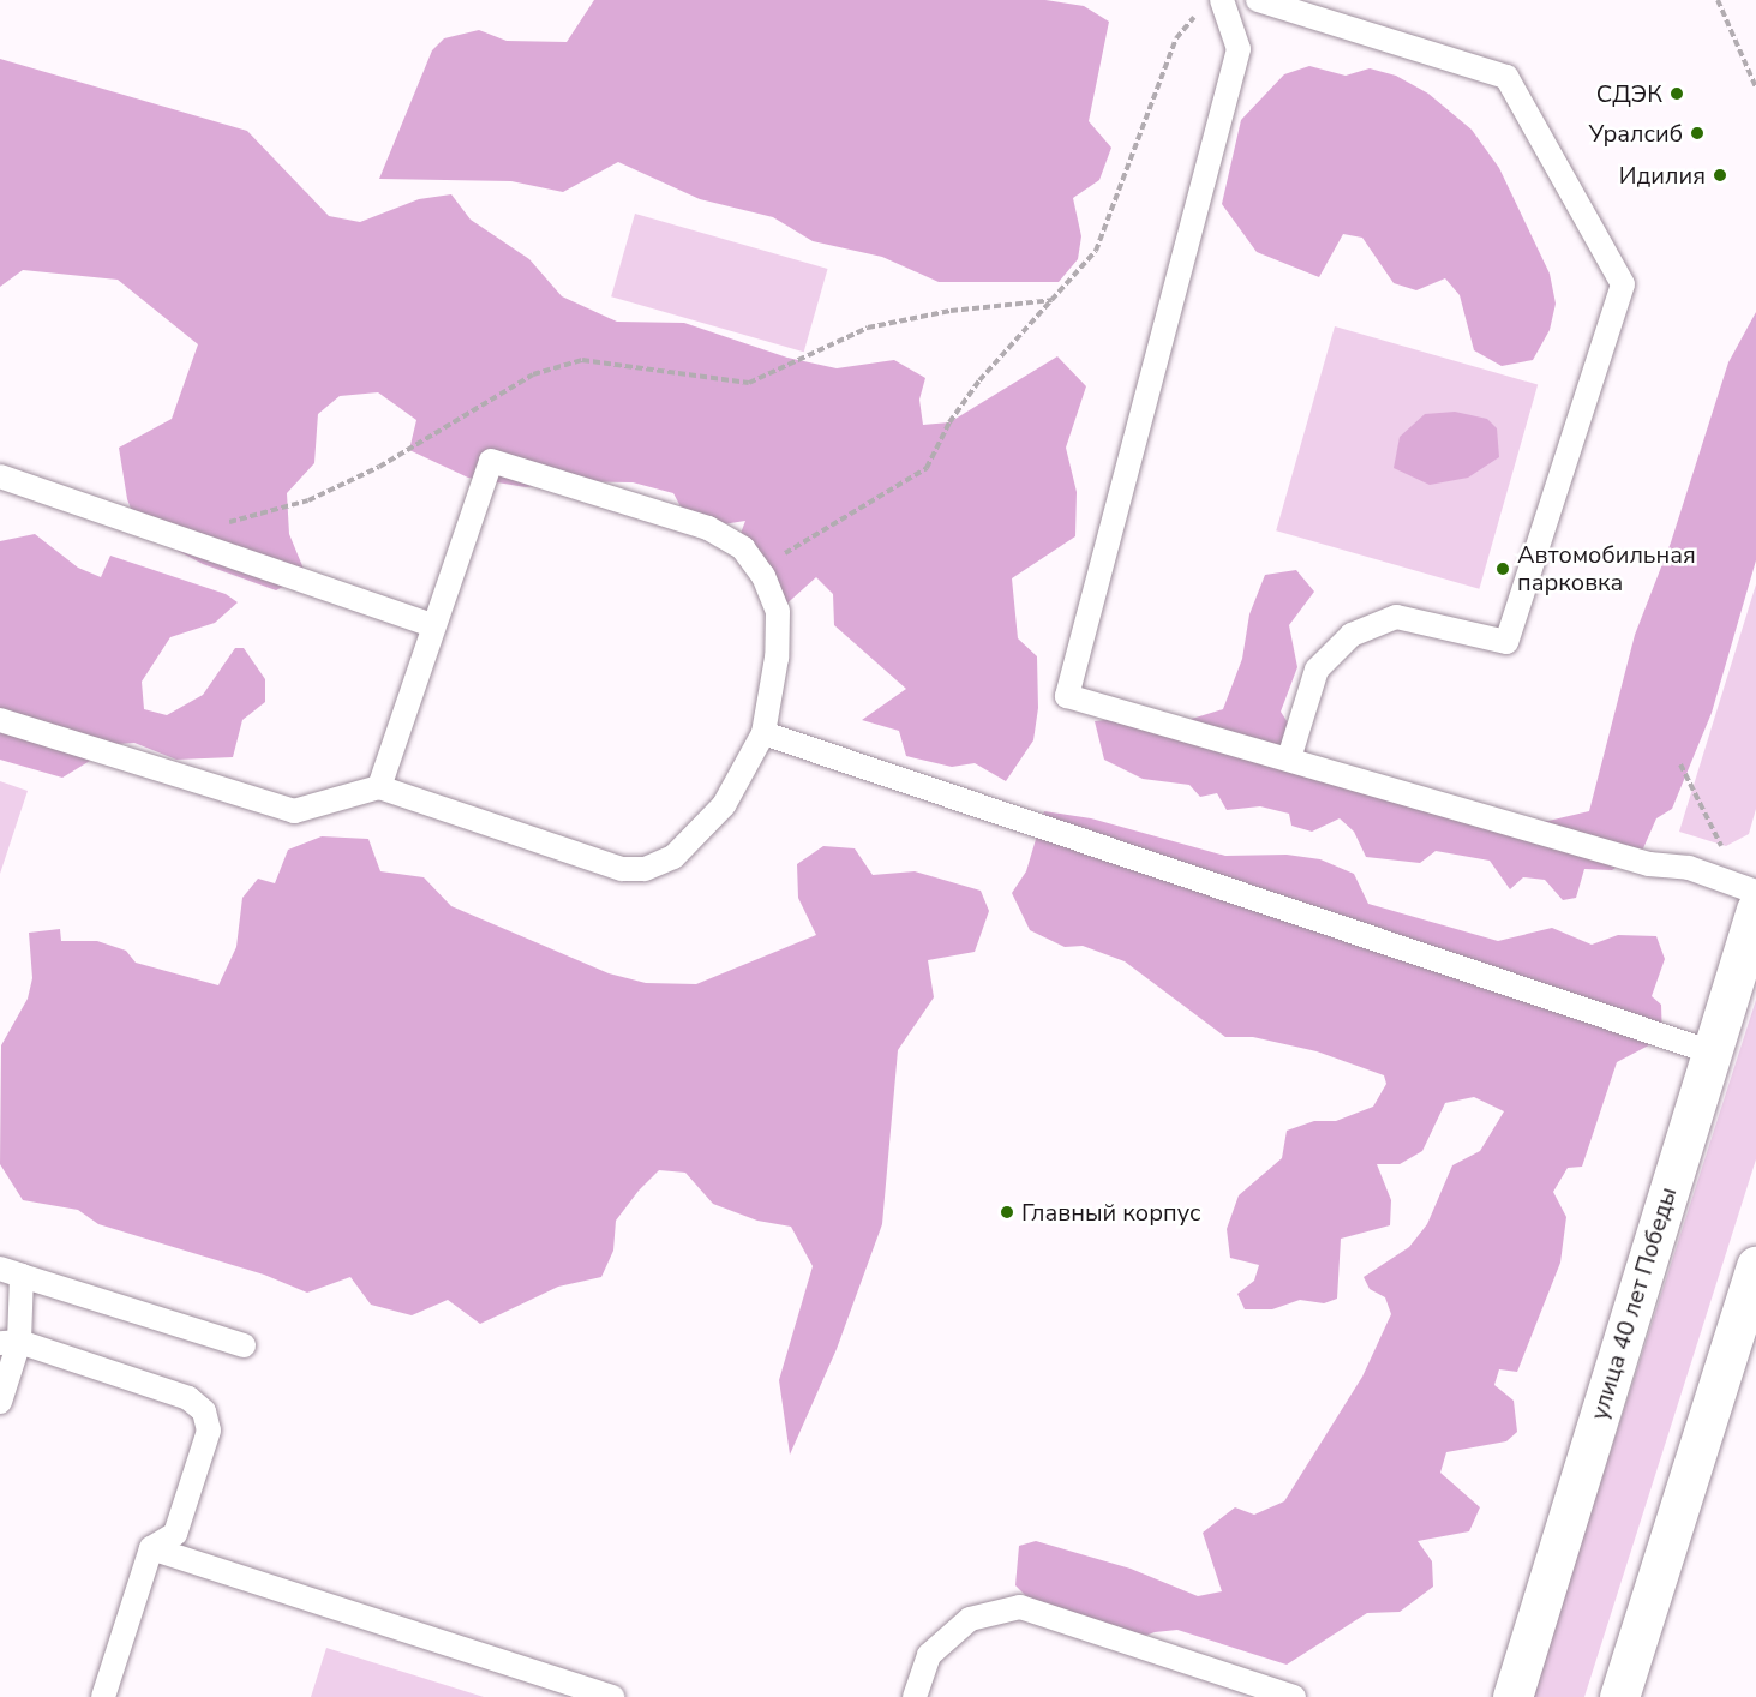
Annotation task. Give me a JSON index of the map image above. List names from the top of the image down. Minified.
{"streets":{"main road":["улица 40 лет Победы"]},"places":["СДЭК","Уралсиб","Идилия","Автомобильная парковка","Главный корпус"]}
